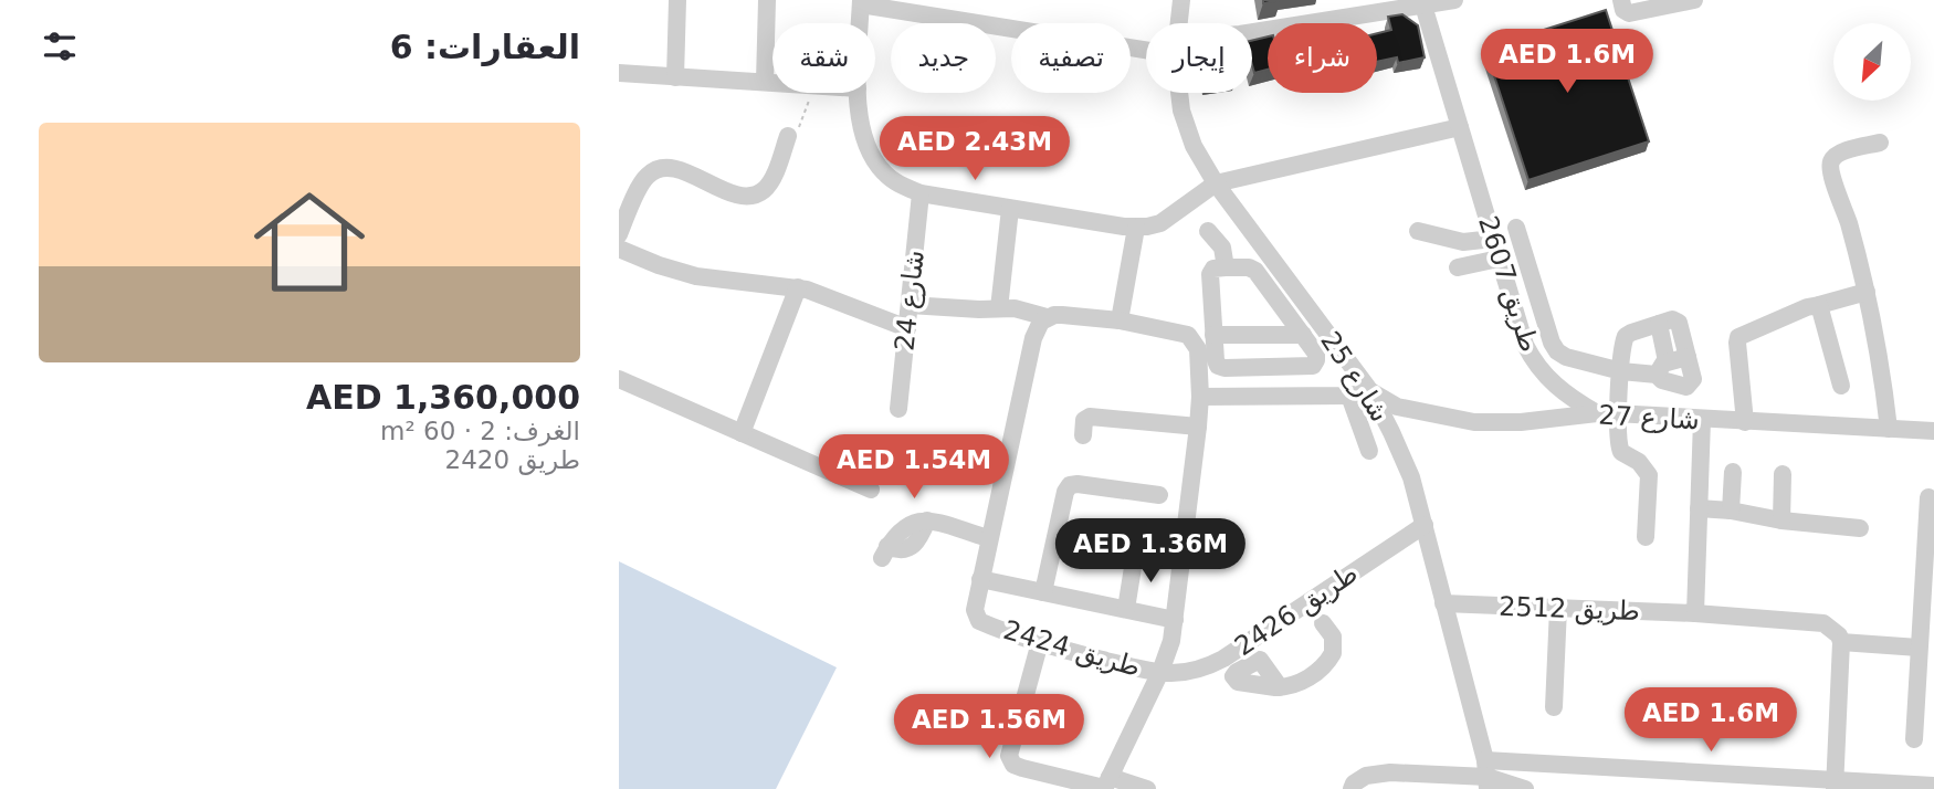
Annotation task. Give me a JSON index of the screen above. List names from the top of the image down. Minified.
{"streets":{"street":["طريق 2607","شارع 24","شارع 25","شارع 27","طريق 2512","طريق 2426","طريق 2424"]},"crossings":[["طريق 2607","شارع 27"],["شارع 25","شارع 27"],["شارع 25","طريق 2512"],["شارع 25","طريق 2426"],["طريق 2426","طريق 2424"]],"north":"bottom left","page":{"heading":"العقارات: 6","chip":["شراء","إيجار","تصفية","جديد","شقة"],"price":["AED 1.6M","AED 2.43M","AED 1.54M","AED 1.36M","AED 1.6M","AED 1.56M"],"list":[{"name":"AED 1,360,000","note":"الغرف: 2 · 60 m² · طريق 2420"}]}}
